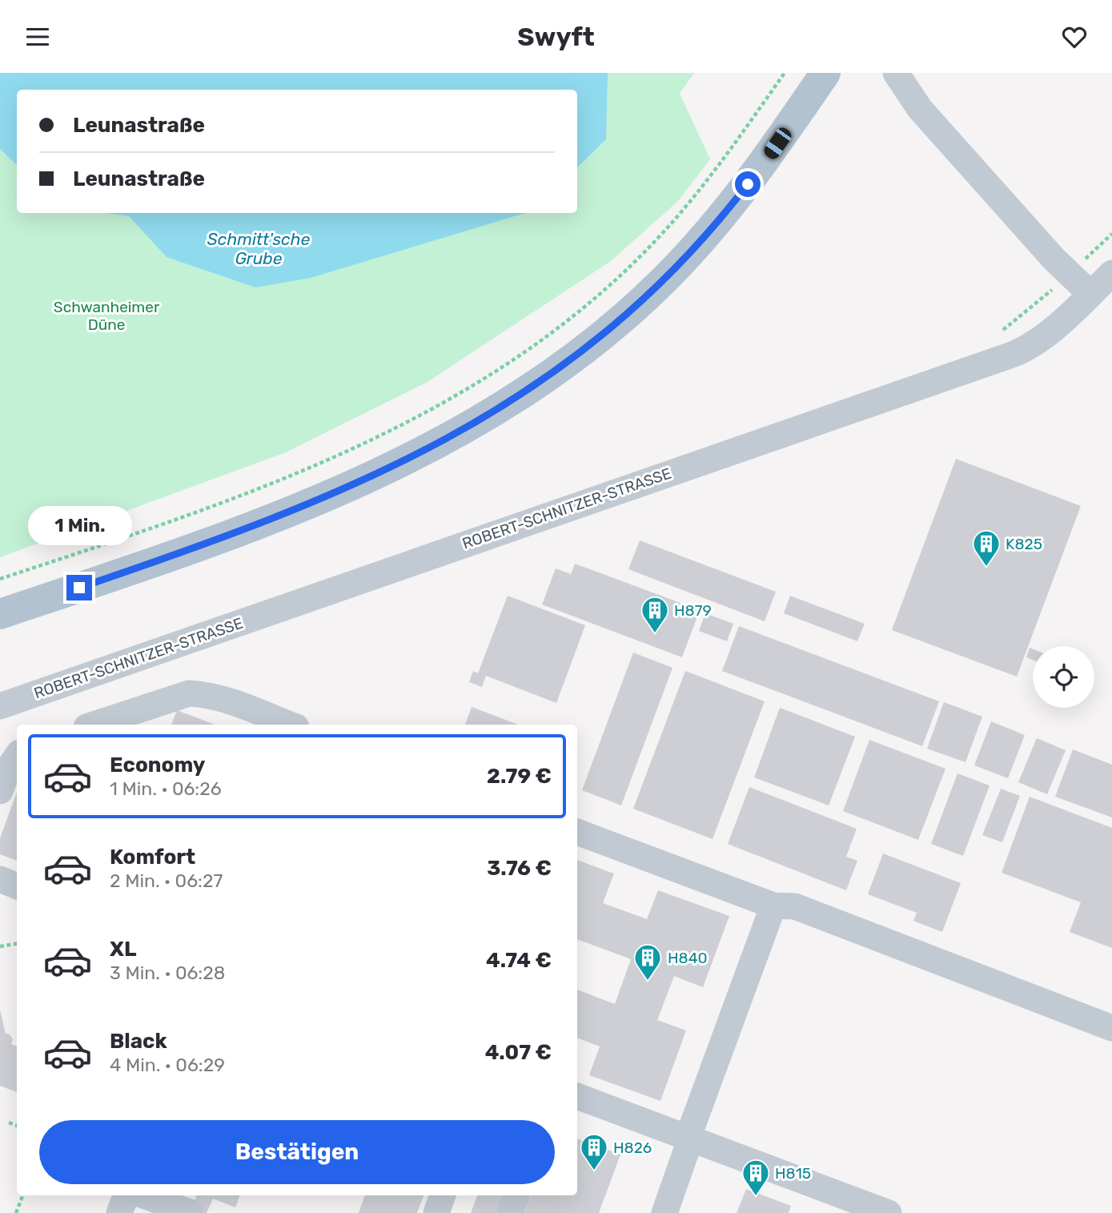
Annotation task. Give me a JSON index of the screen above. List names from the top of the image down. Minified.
{"streets":{"street":["ROBERT-SCHNITZER-STRASSE"]},"water":["Schmitt'sche Grube"],"parks":["Schwanheimer Düne"],"places":{"building":["K825","H879","H840","H826","H815"]},"page":{"header":"Swyft","banner":["Leunastraße","Leunastraße"],"bubble":"1 Min.","list":[{"name":"Economy","note":"1 Min. · 06:26","value":"2.79 €"},{"name":"Komfort","note":"2 Min. · 06:27","value":"3.76 €"},{"name":"XL","note":"3 Min. · 06:28","value":"4.74 €"},{"name":"Black","note":"4 Min. · 06:29","value":"4.07 €"}],"buttons":"Bestätigen"}}
